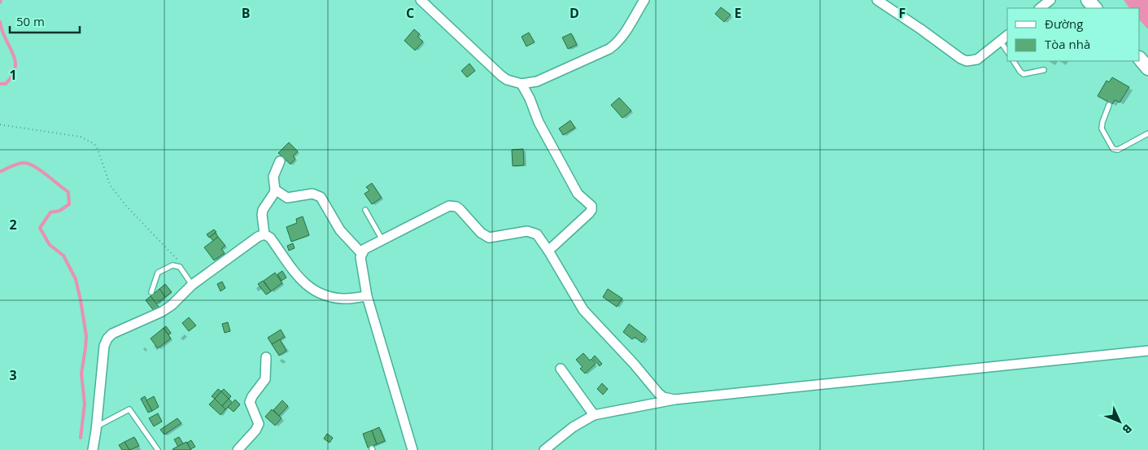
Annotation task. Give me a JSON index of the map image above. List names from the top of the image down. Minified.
{"legend":["Đường","Tòa nhà"],"scale_bar":"50 m","north":"bottom right","grid":{"columns":["B","C","D","E","F"],"rows":["1","2","3"]}}
